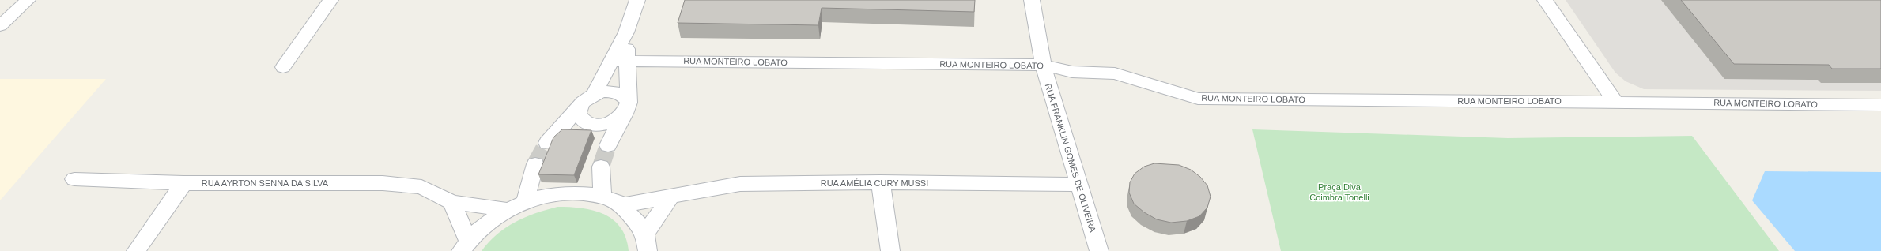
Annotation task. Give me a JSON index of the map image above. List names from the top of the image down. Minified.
{"streets":{"street":["RUA MONTEIRO LOBATO","RUA FRANKLIN GOMES DE OLIVEIRA","RUA AYRTON SENNA DA SILVA","RUA AMÉLIA CURY MUSSI"]},"crossings":[["RUA MONTEIRO LOBATO","RUA FRANKLIN GOMES DE OLIVEIRA"],["RUA FRANKLIN GOMES DE OLIVEIRA","RUA AMÉLIA CURY MUSSI"]],"parks":["Praça Diva Coimbra Tonelli"]}
